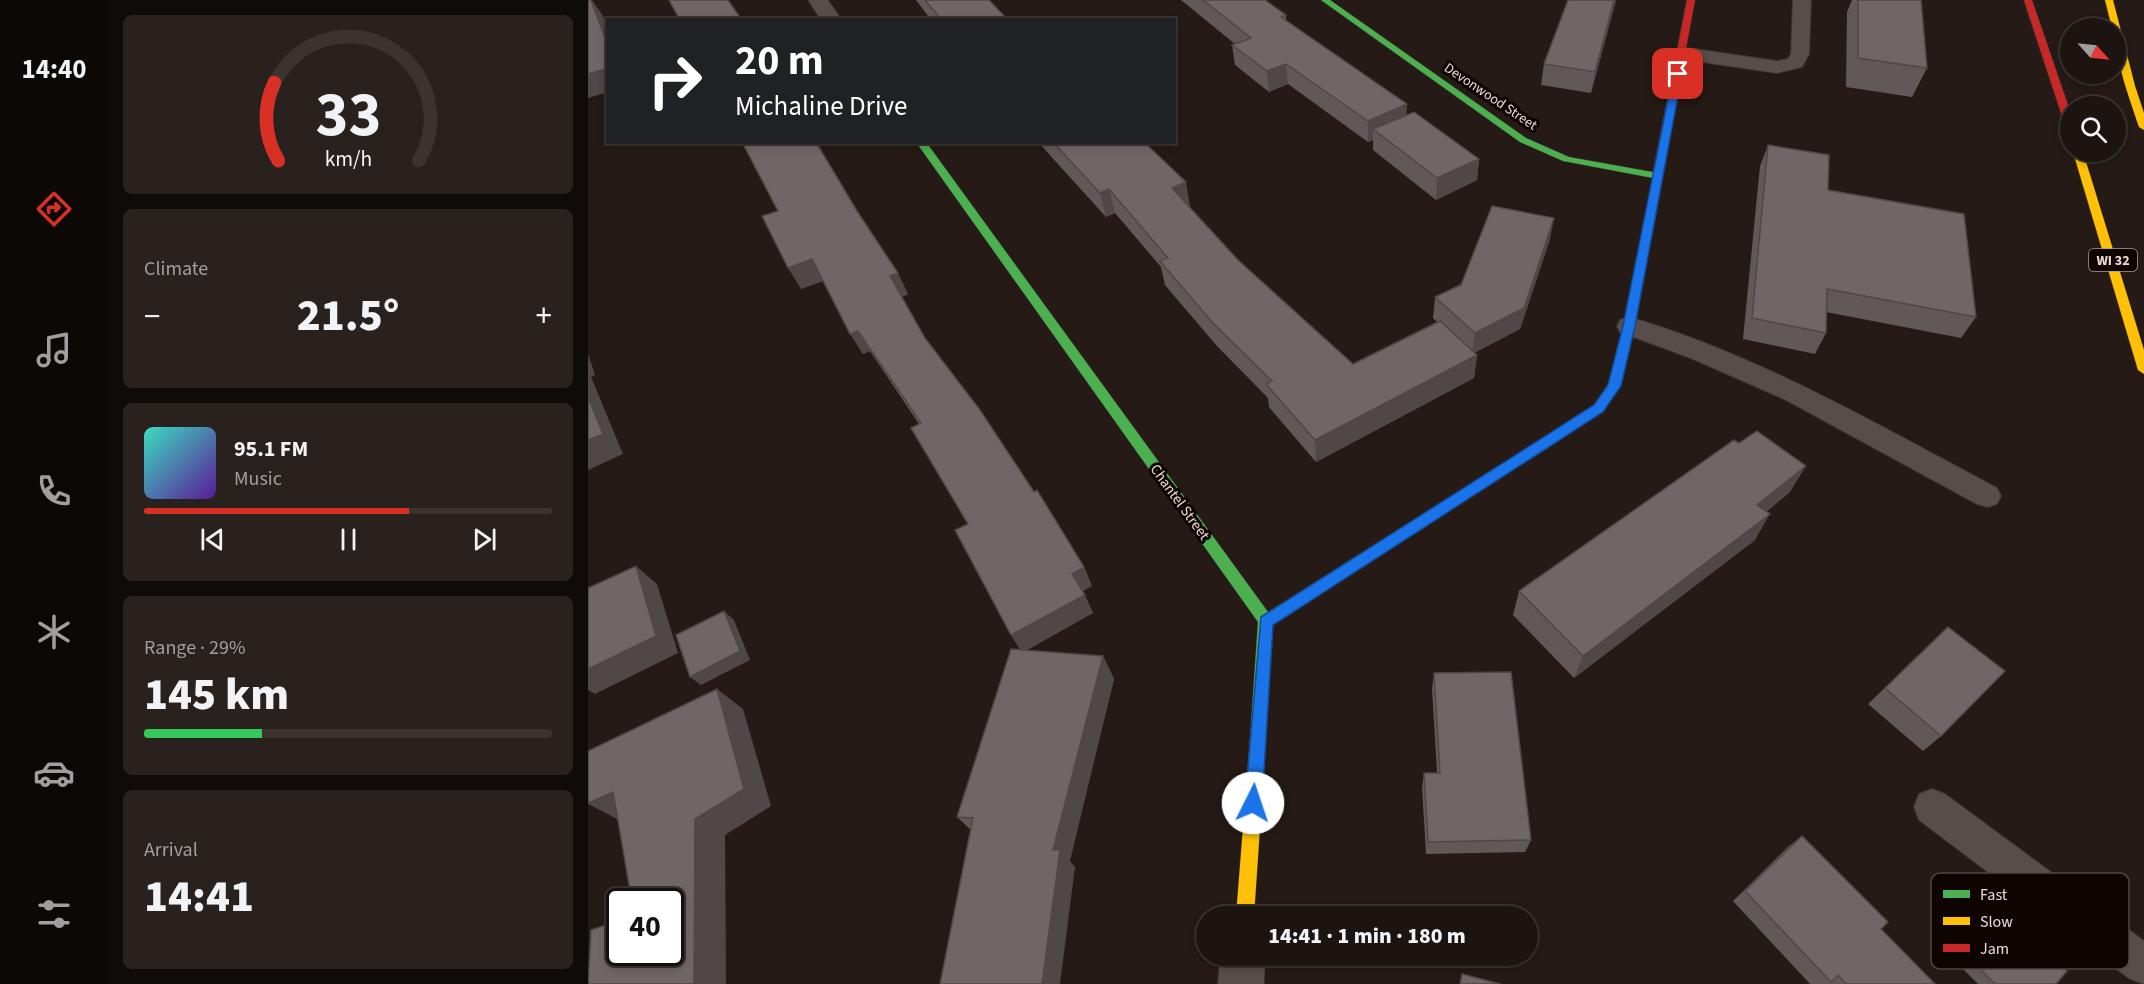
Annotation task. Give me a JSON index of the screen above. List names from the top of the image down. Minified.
{"streets":{"street":["Devonwood Street","WI 32","Chantel Street"]},"legend":["Fast","Slow","Jam"],"north":"bottom right","page":{"tabs":"14:40","turn":["20 m","Michaline Drive"],"tile":["Climate",["Range · 29%","145 km"],["Arrival","14:41"]],"heat":["−","21.5°","+"],"song":["95.1 FM","Music"],"limit":"40","trip":"14:41 · 1 min · 180 m","gauge":["33","km/h"]}}
